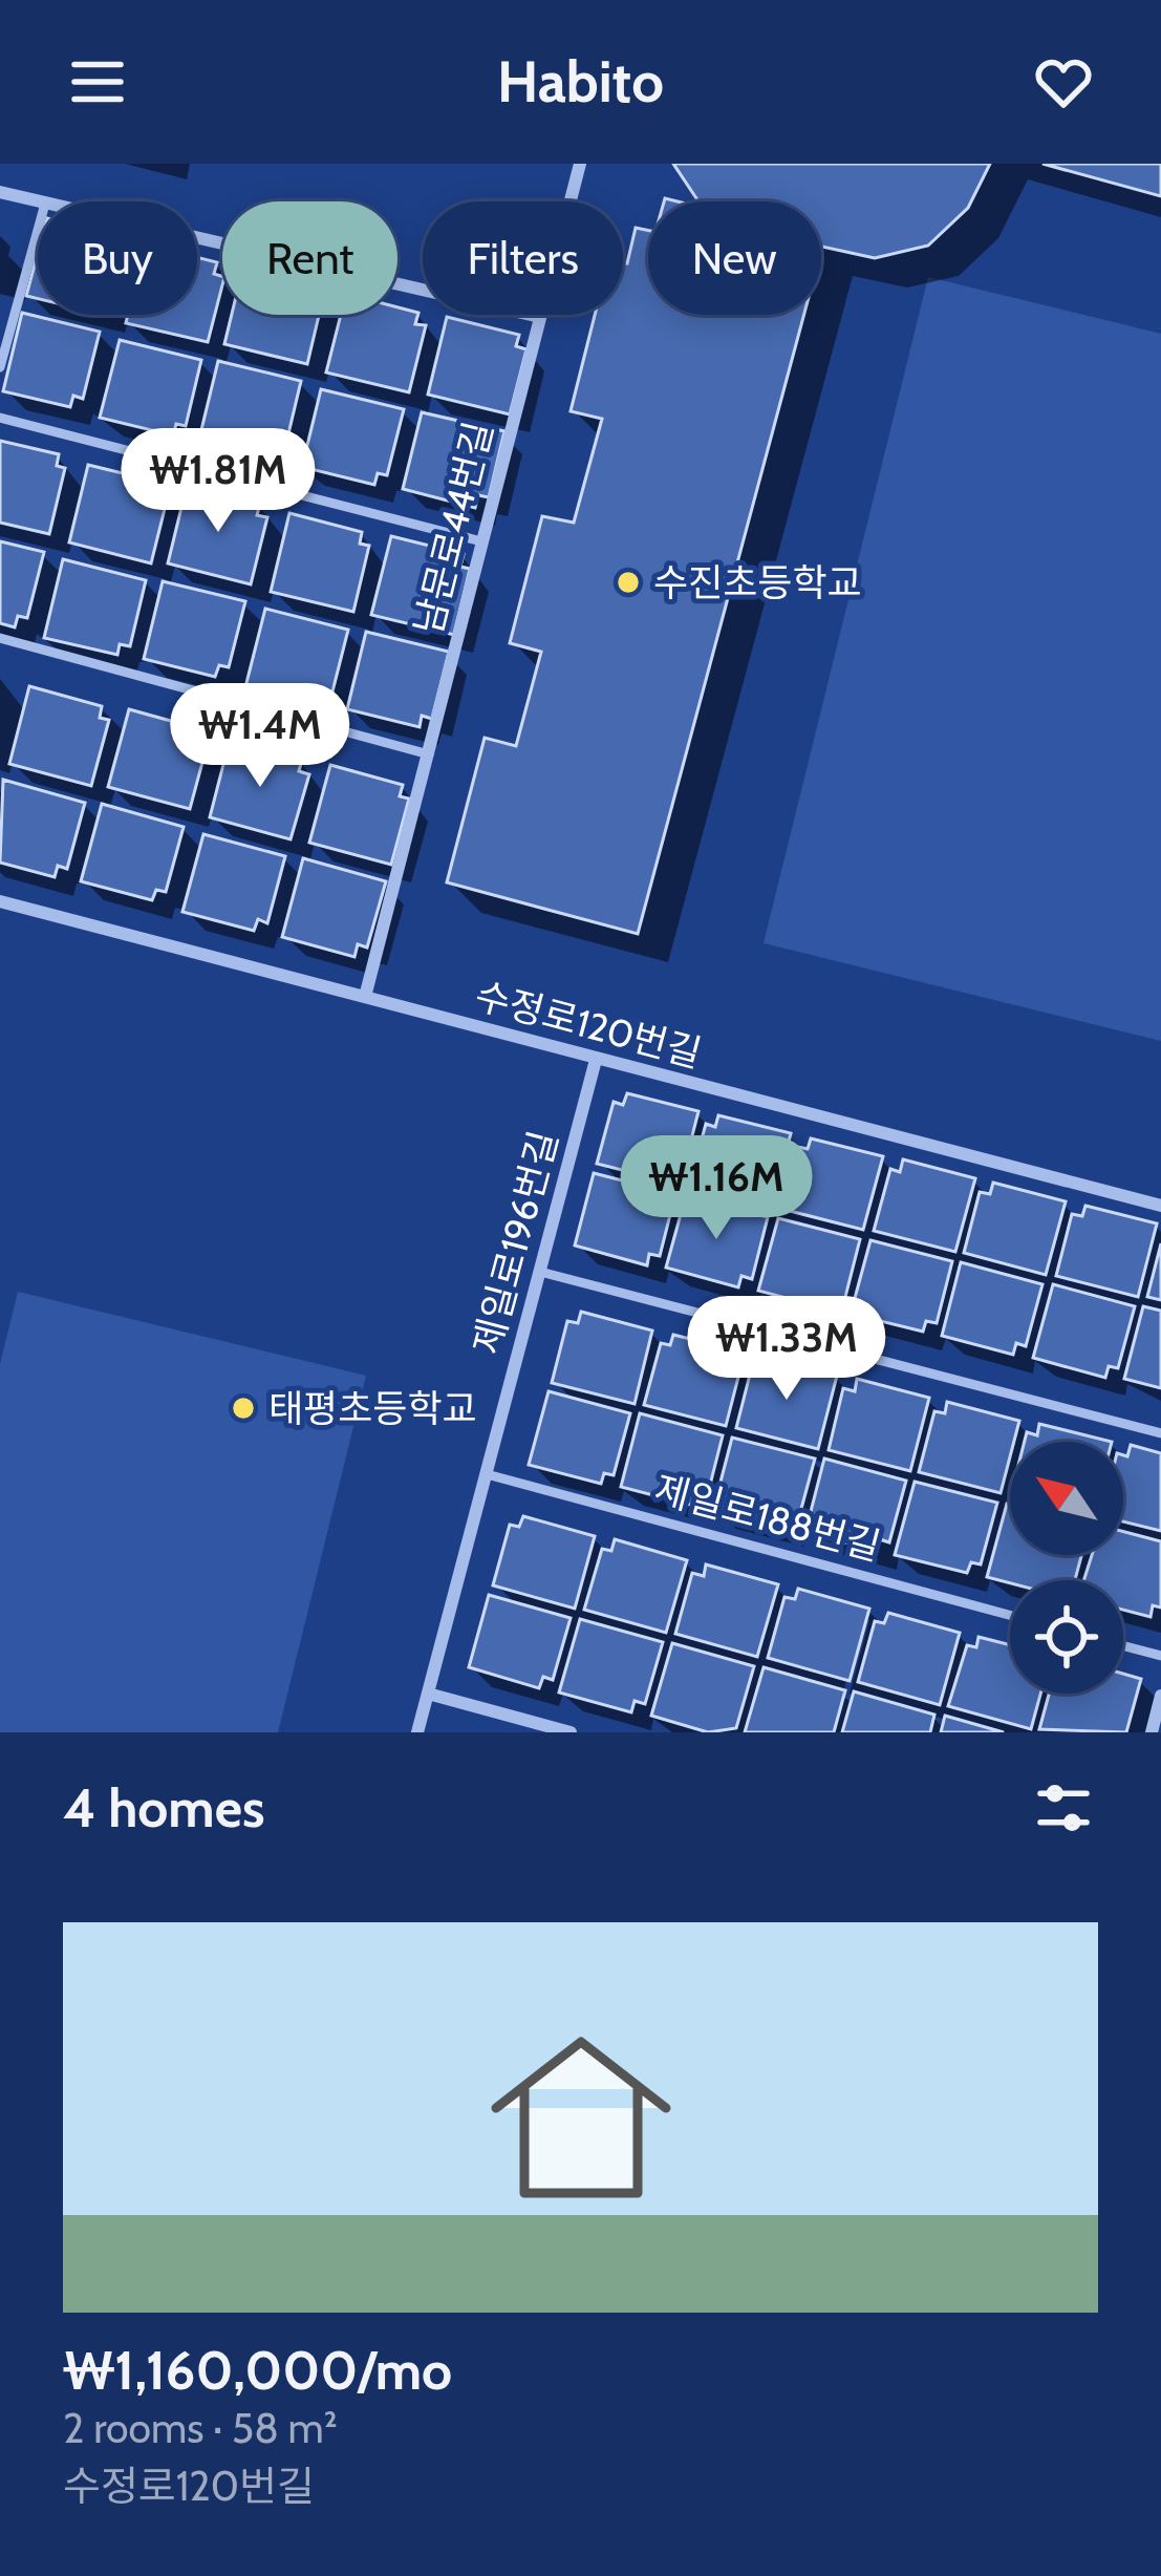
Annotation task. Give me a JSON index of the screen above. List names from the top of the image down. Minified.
{"streets":{"street":["남문로44번길","수정로120번길","제일로196번길"],"lane":["제일로188번길"]},"crossings":[["남문로44번길","수정로120번길"],["수정로120번길","제일로196번길"],["제일로196번길","제일로188번길"]],"places":["수진초등학교","태평초등학교"],"north":"top left","page":{"header":"Habito","chip":["Buy","Rent","Filters","New"],"price":["₩1.81M","₩1.4M","₩1.16M","₩1.33M"],"heading":"4 homes","list":[{"name":"₩1,160,000/mo","note":"2 rooms · 58 m² · 수정로120번길"}]}}
